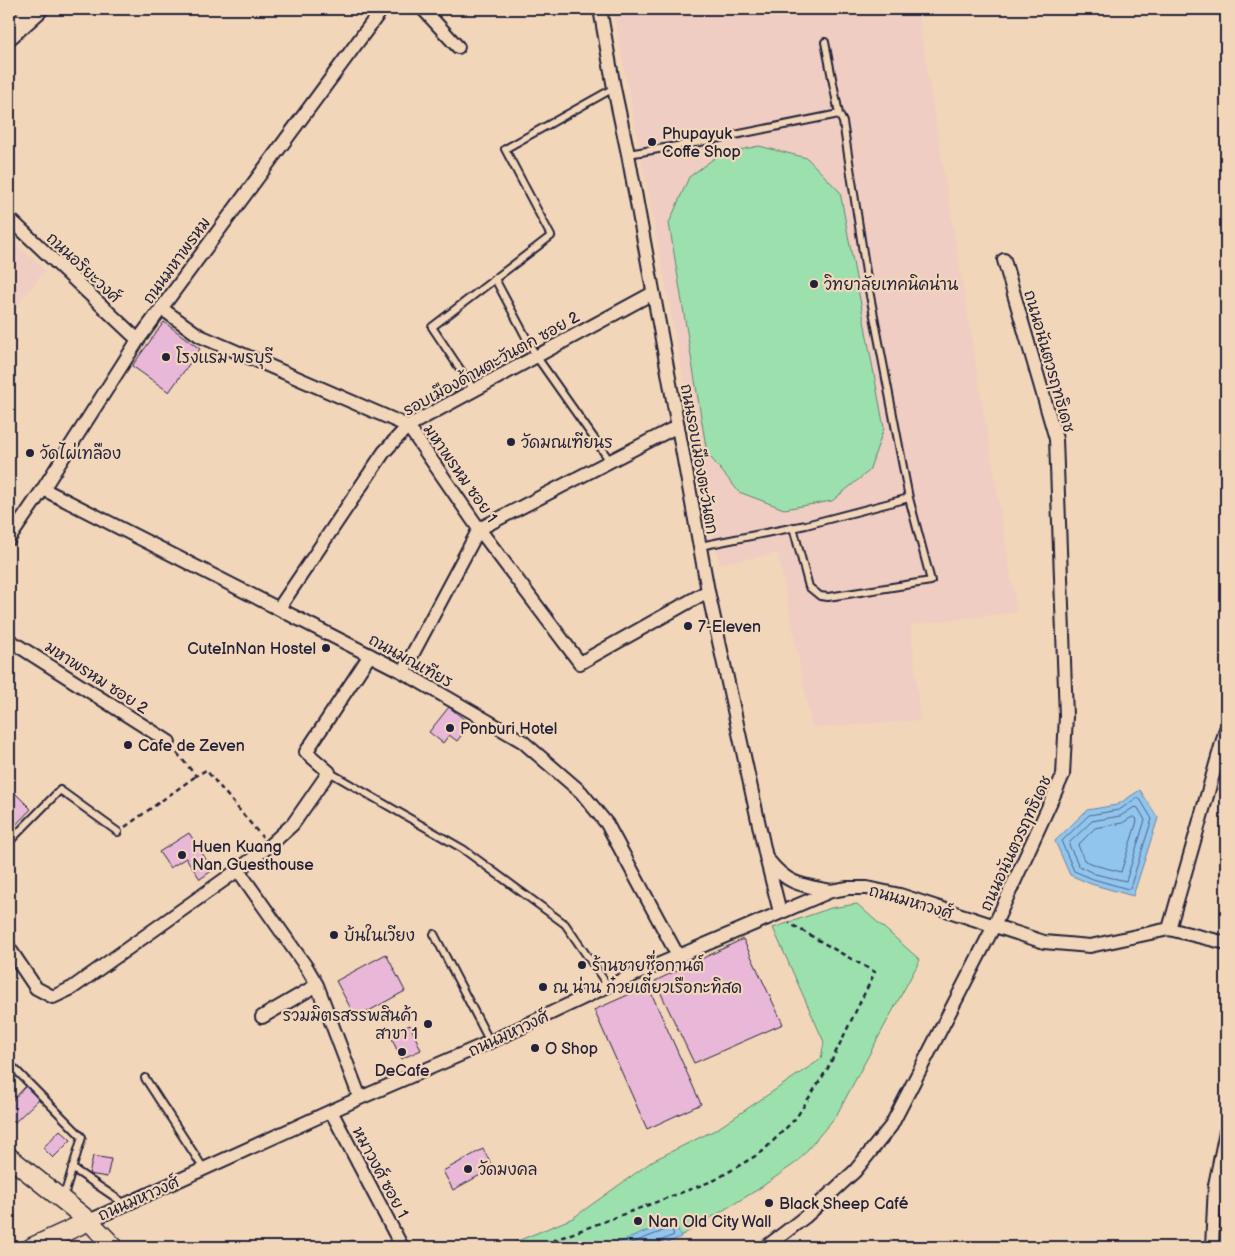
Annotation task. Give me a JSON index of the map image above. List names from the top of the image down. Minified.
{"streets":{"main road":["ถนนมหาวงศ์"],"street":["ถนนมหาพรหม","ถนนอริยะวงศ์","ถนนอนันตวรฤทธิเดช","รอบเมืองด้านตะวันตก ซอย 2","ถนนรอบเมืองตะวันตก","มหาพรหม ซอย 1","ถนนมณเฑียร","มหาพรหม ซอย 2","หมาวงศ์ ซอย 1"]},"crossings":[["ถนนมหาพรหม","ถนนอริยะวงศ์"],["ถนนมหาพรหม","มหาพรหม ซอย 1"],["ถนนมหาพรหม","ถนนมณเฑียร"],["ถนนอนันตวรฤทธิเดช","ถนนมหาวงศ์"],["รอบเมืองด้านตะวันตก ซอย 2","ถนนรอบเมืองตะวันตก"],["รอบเมืองด้านตะวันตก ซอย 2","มหาพรหม ซอย 1"],["รอบเมืองด้านตะวันตก ซอย 2","ถนนมณเฑียร"],["ถนนรอบเมืองตะวันตก","มหาพรหม ซอย 1"],["ถนนรอบเมืองตะวันตก","ถนนมหาวงศ์"],["ถนนมณเฑียร","ถนนมหาวงศ์"],["ถนนมหาวงศ์","หมาวงศ์ ซอย 1"]],"places":["Phupayuk Coffe Shop","วิทยาลัยเทคนิคน่าน","โรงแรม พรบุรี","วัดมณเฑียนร","วัดไผ่เทลือง","7-Eleven","CuteInNan Hostel","Ponburi Hotel","Cafe de Zeven","Huen Kuang Nan Guesthouse","บ้นในเวียง","ร้านชายชื่อกานต์","ณ น่าน ก๋วยเตี๋ยวเรือกะทิสด","รวมมิตรสรรพสินค้า สาขา 1","O Shop","DeCafe","วัดมงคล","Black Sheep Café","Nan Old City Wall"]}
